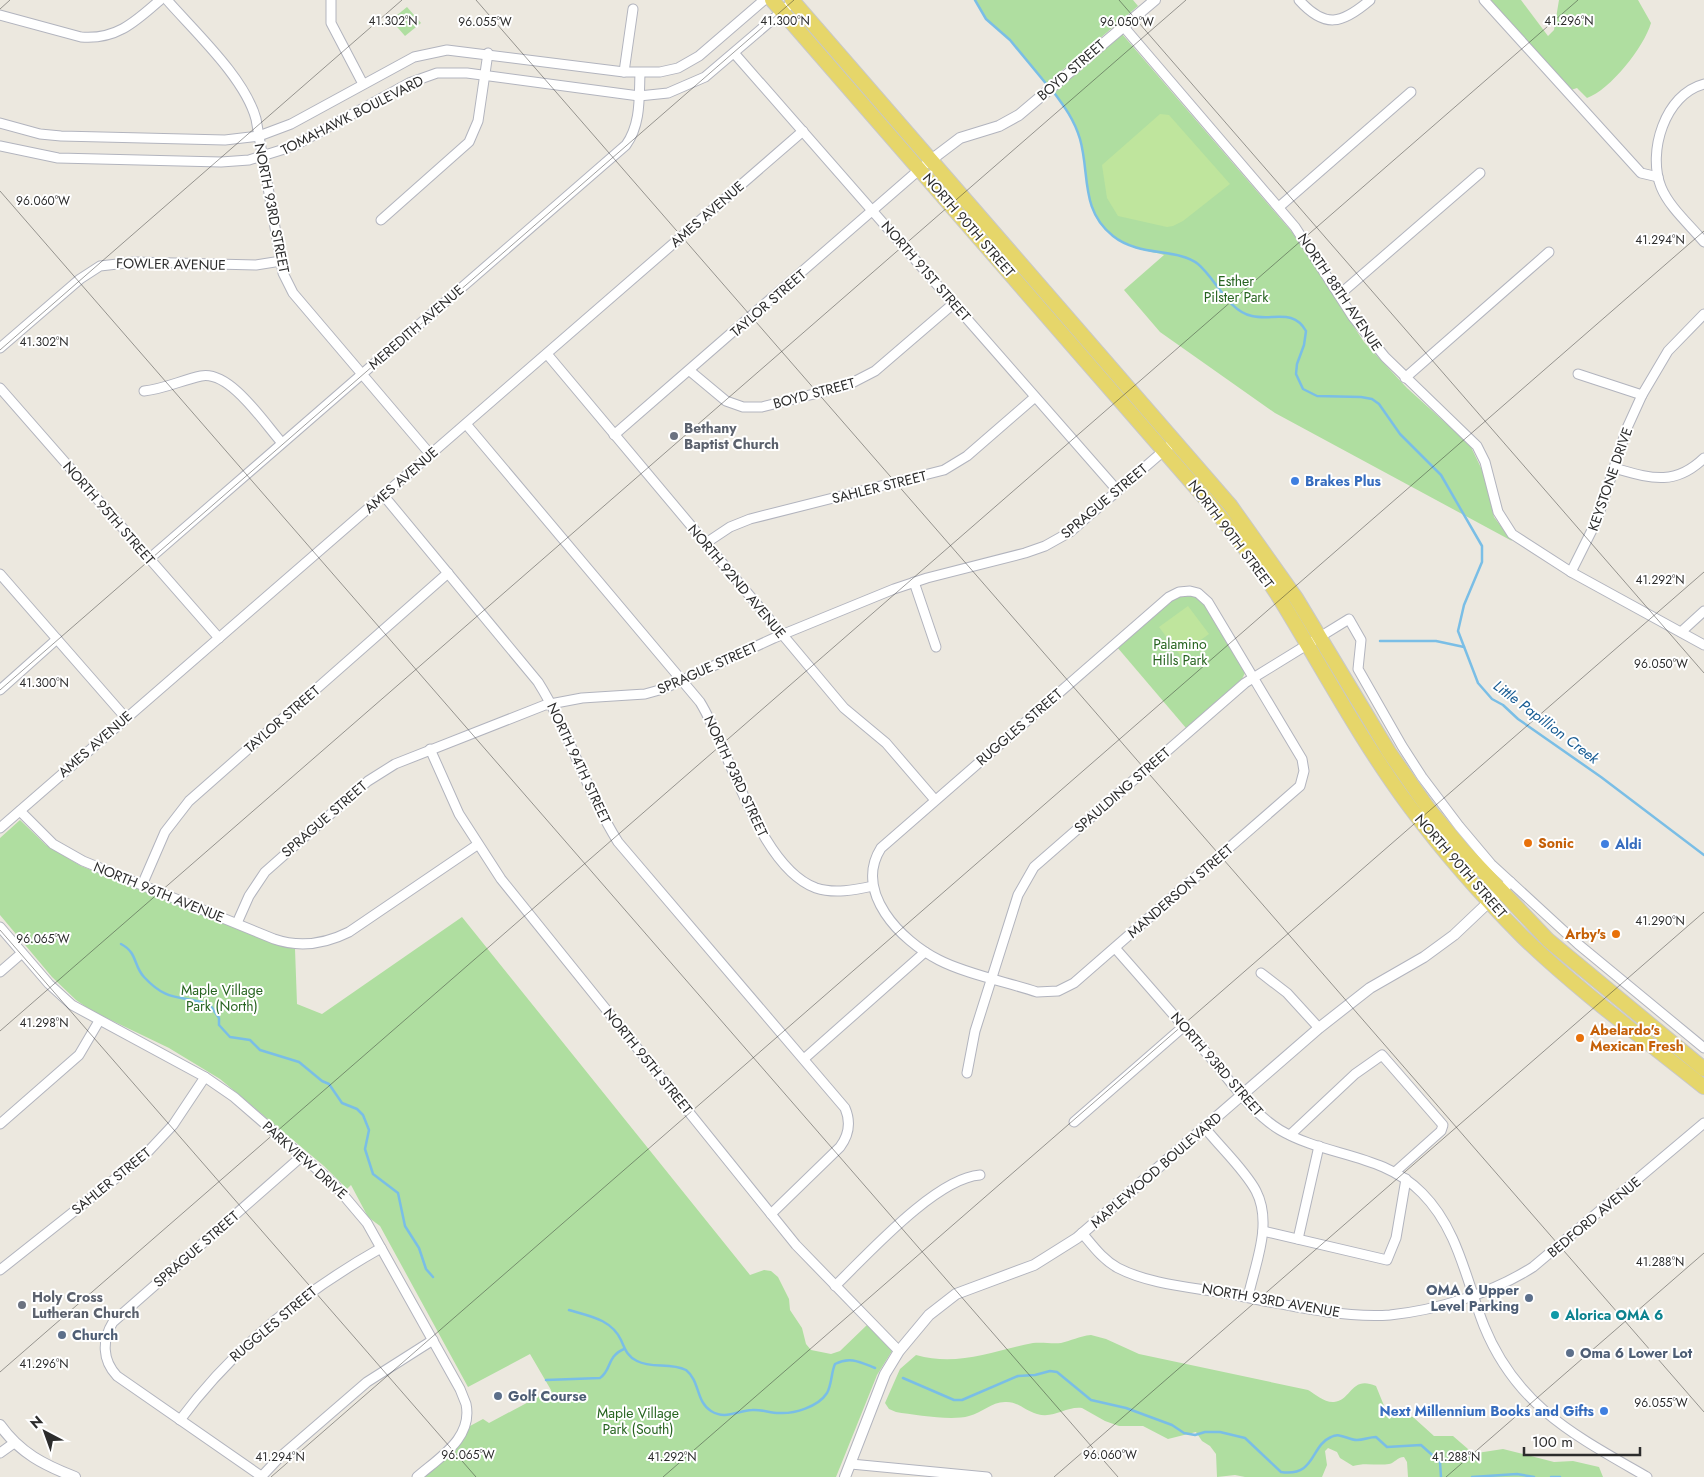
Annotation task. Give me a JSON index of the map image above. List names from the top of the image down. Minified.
{"streets":{"main road":["NORTH 90TH STREET"],"street":["BOYD STREET","TOMAHAWK BOULEVARD","NORTH 93RD STREET","AMES AVENUE","FOWLER AVENUE","NORTH 91ST STREET","NORTH 88TH AVENUE","TAYLOR STREET","MEREDITH AVENUE","KEYSTONE DRIVE","SAHLER STREET","SPRAGUE STREET","NORTH 95TH STREET","NORTH 92ND AVENUE","RUGGLES STREET","NORTH 94TH STREET","SPAULDING STREET","MANDERSON STREET","NORTH 96TH AVENUE","PARKVIEW DRIVE","MAPLEWOOD BOULEVARD","BEDFORD AVENUE","NORTH 93RD AVENUE"]},"crossings":[["BOYD STREET","NORTH 90TH STREET"],["BOYD STREET","NORTH 91ST STREET"],["BOYD STREET","NORTH 88TH AVENUE"],["BOYD STREET","TAYLOR STREET"],["TOMAHAWK BOULEVARD","NORTH 93RD STREET"],["TOMAHAWK BOULEVARD","NORTH 90TH STREET"],["TOMAHAWK BOULEVARD","NORTH 91ST STREET"],["TOMAHAWK BOULEVARD","MEREDITH AVENUE"],["NORTH 93RD STREET","AMES AVENUE"],["NORTH 93RD STREET","FOWLER AVENUE"],["NORTH 93RD STREET","MEREDITH AVENUE"],["NORTH 93RD STREET","SPRAGUE STREET"],["NORTH 93RD STREET","RUGGLES STREET"],["NORTH 93RD STREET","MANDERSON STREET"],["NORTH 93RD STREET","MAPLEWOOD BOULEVARD"],["NORTH 93RD STREET","BEDFORD AVENUE"],["NORTH 93RD STREET","NORTH 93RD AVENUE"],["AMES AVENUE","NORTH 91ST STREET"],["AMES AVENUE","NORTH 95TH STREET"],["AMES AVENUE","NORTH 92ND AVENUE"],["AMES AVENUE","NORTH 94TH STREET"],["AMES AVENUE","NORTH 96TH AVENUE"],["NORTH 90TH STREET","TAYLOR STREET"],["NORTH 90TH STREET","SPRAGUE STREET"],["NORTH 90TH STREET","SPAULDING STREET"],["NORTH 90TH STREET","MAPLEWOOD BOULEVARD"],["NORTH 91ST STREET","TAYLOR STREET"],["NORTH 91ST STREET","SAHLER STREET"],["NORTH 91ST STREET","SPRAGUE STREET"],["NORTH 88TH AVENUE","KEYSTONE DRIVE"],["TAYLOR STREET","NORTH 92ND AVENUE"],["TAYLOR STREET","NORTH 94TH STREET"],["TAYLOR STREET","NORTH 96TH AVENUE"],["MEREDITH AVENUE","NORTH 95TH STREET"],["SAHLER STREET","NORTH 92ND AVENUE"],["SAHLER STREET","PARKVIEW DRIVE"],["SPRAGUE STREET","NORTH 95TH STREET"],["SPRAGUE STREET","NORTH 92ND AVENUE"],["SPRAGUE STREET","RUGGLES STREET"],["SPRAGUE STREET","NORTH 94TH STREET"],["SPRAGUE STREET","NORTH 96TH AVENUE"],["SPRAGUE STREET","PARKVIEW DRIVE"],["NORTH 95TH STREET","NORTH 94TH STREET"],["NORTH 95TH STREET","NORTH 96TH AVENUE"],["NORTH 95TH STREET","MAPLEWOOD BOULEVARD"],["NORTH 92ND AVENUE","RUGGLES STREET"],["RUGGLES STREET","SPAULDING STREET"],["RUGGLES STREET","MANDERSON STREET"],["RUGGLES STREET","PARKVIEW DRIVE"],["SPAULDING STREET","MANDERSON STREET"],["SPAULDING STREET","MAPLEWOOD BOULEVARD"],["MAPLEWOOD BOULEVARD","NORTH 93RD AVENUE"],["BEDFORD AVENUE","NORTH 93RD AVENUE"]],"water":["Little Papillion Creek"],"parks":["Esther Pilster Park","Palamino Hills Park","Maple Village Park (North)","Maple Village Park (South)"],"places":["Bethany Baptist Church","Brakes Plus","Sonic","Aldi","Arby's","Abelardo's Mexican Fresh","OMA 6 Upper Level Parking","Holy Cross Lutheran Church","Alorica OMA 6","Church","Oma 6 Lower Lot","Golf Course","Next Millennium Books and Gifts"],"scale_bar":"100 m","north":"top left","coordinates":["41.302°N","41.300°N","41.296°N","96.055°W","96.050°W","96.060°W","41.294°N","41.292°N","41.290°N","96.065°W","41.298°N","41.288°N"]}
